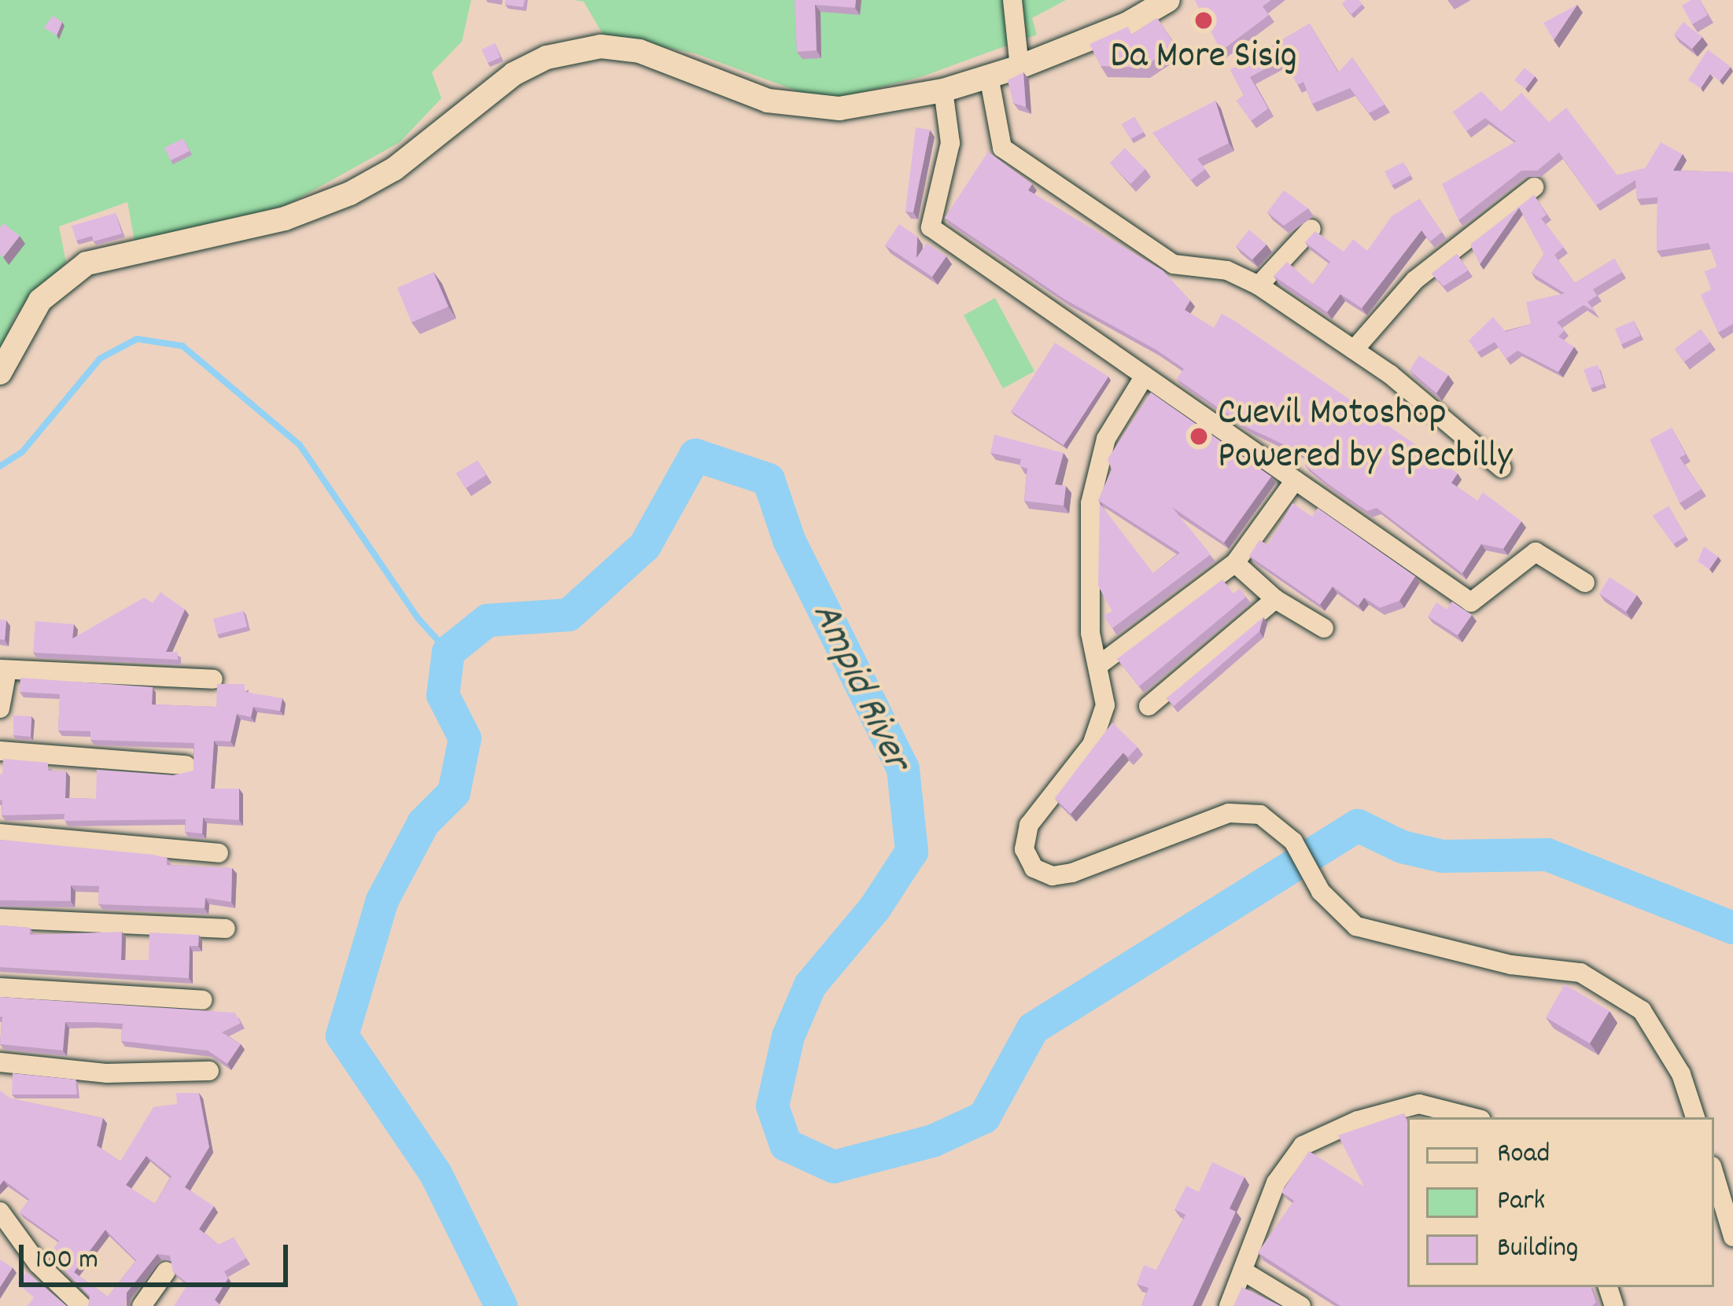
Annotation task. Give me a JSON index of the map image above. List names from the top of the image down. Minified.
{"water":["Ampid River"],"places":["Da More Sisig","Cuevil Motoshop Powered by Specbilly"],"legend":["Road","Park","Building"],"scale_bar":"100 m"}
